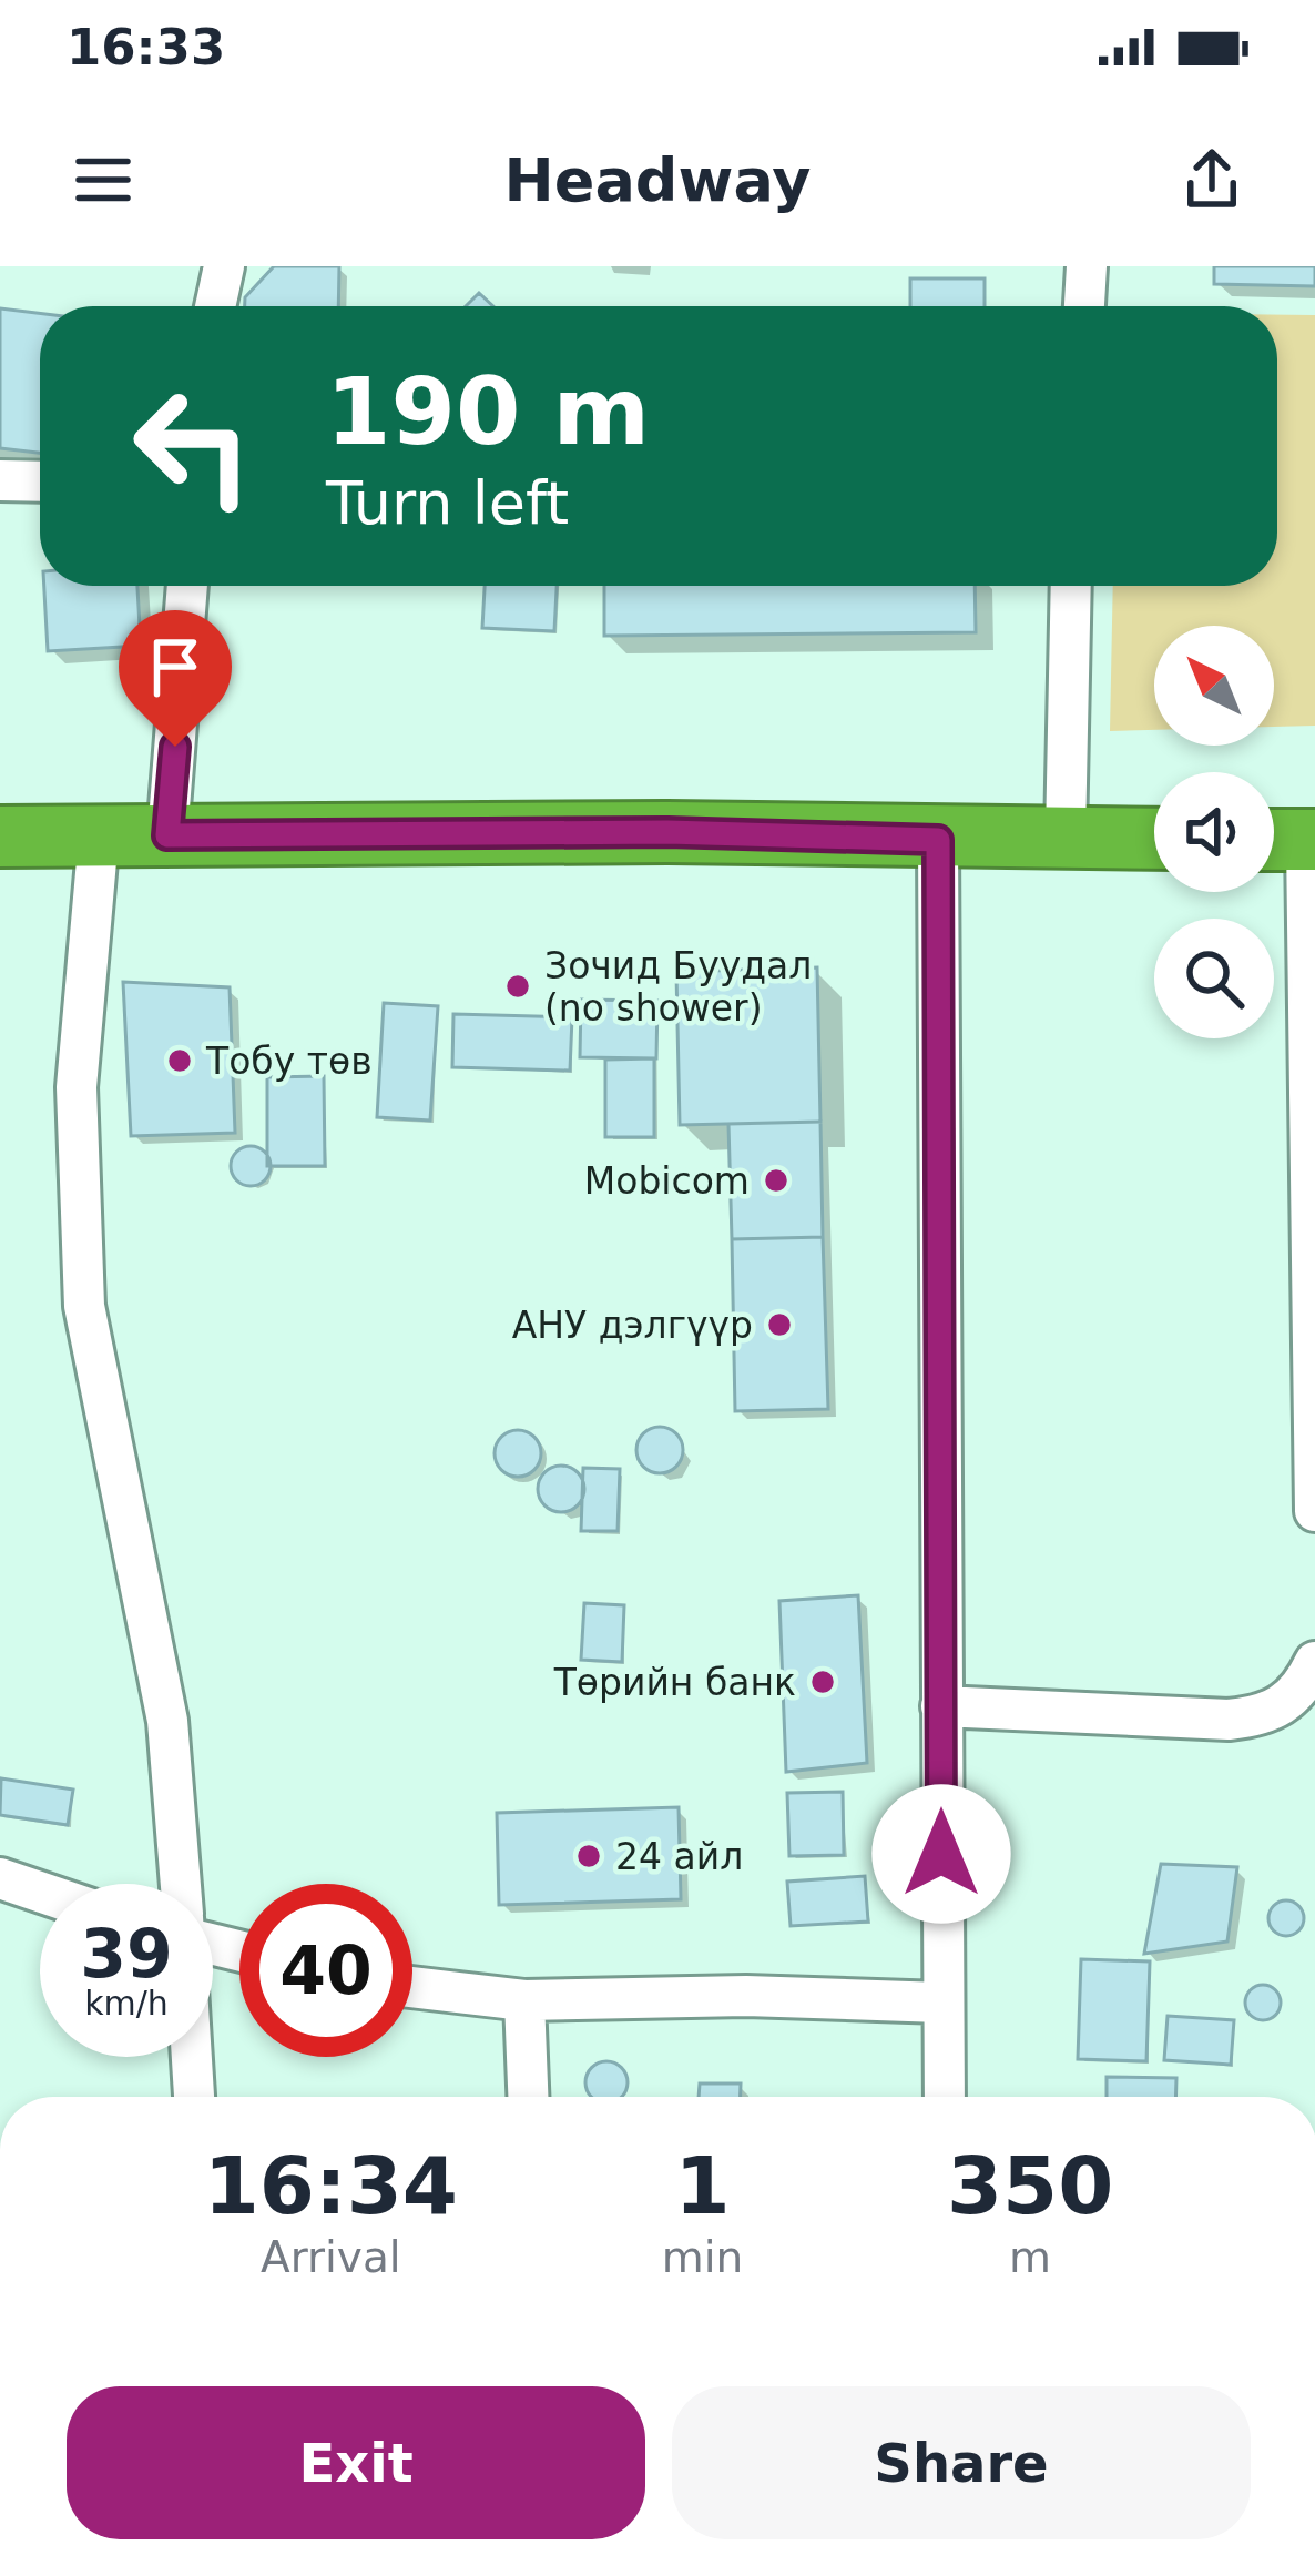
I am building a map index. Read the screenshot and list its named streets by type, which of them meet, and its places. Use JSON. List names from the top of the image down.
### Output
{
  "places": [
    "Зочид Буудал (no shower)",
    "Тобу төв",
    "Mobicom",
    "АНУ дэлгүүр",
    "Төрийн банк",
    "24 айл"
  ],
  "north": "top left",
  "page": {
    "status": "16:33",
    "header": "Headway",
    "turn": ["190 m", "Turn left"],
    "speed": "39 km/h",
    "limit": "40",
    "eta": [
      "16:34",
      "Arrival",
      "1",
      "min",
      "350",
      "m"
    ],
    "buttons": ["Exit", "Share"]
  }
}
